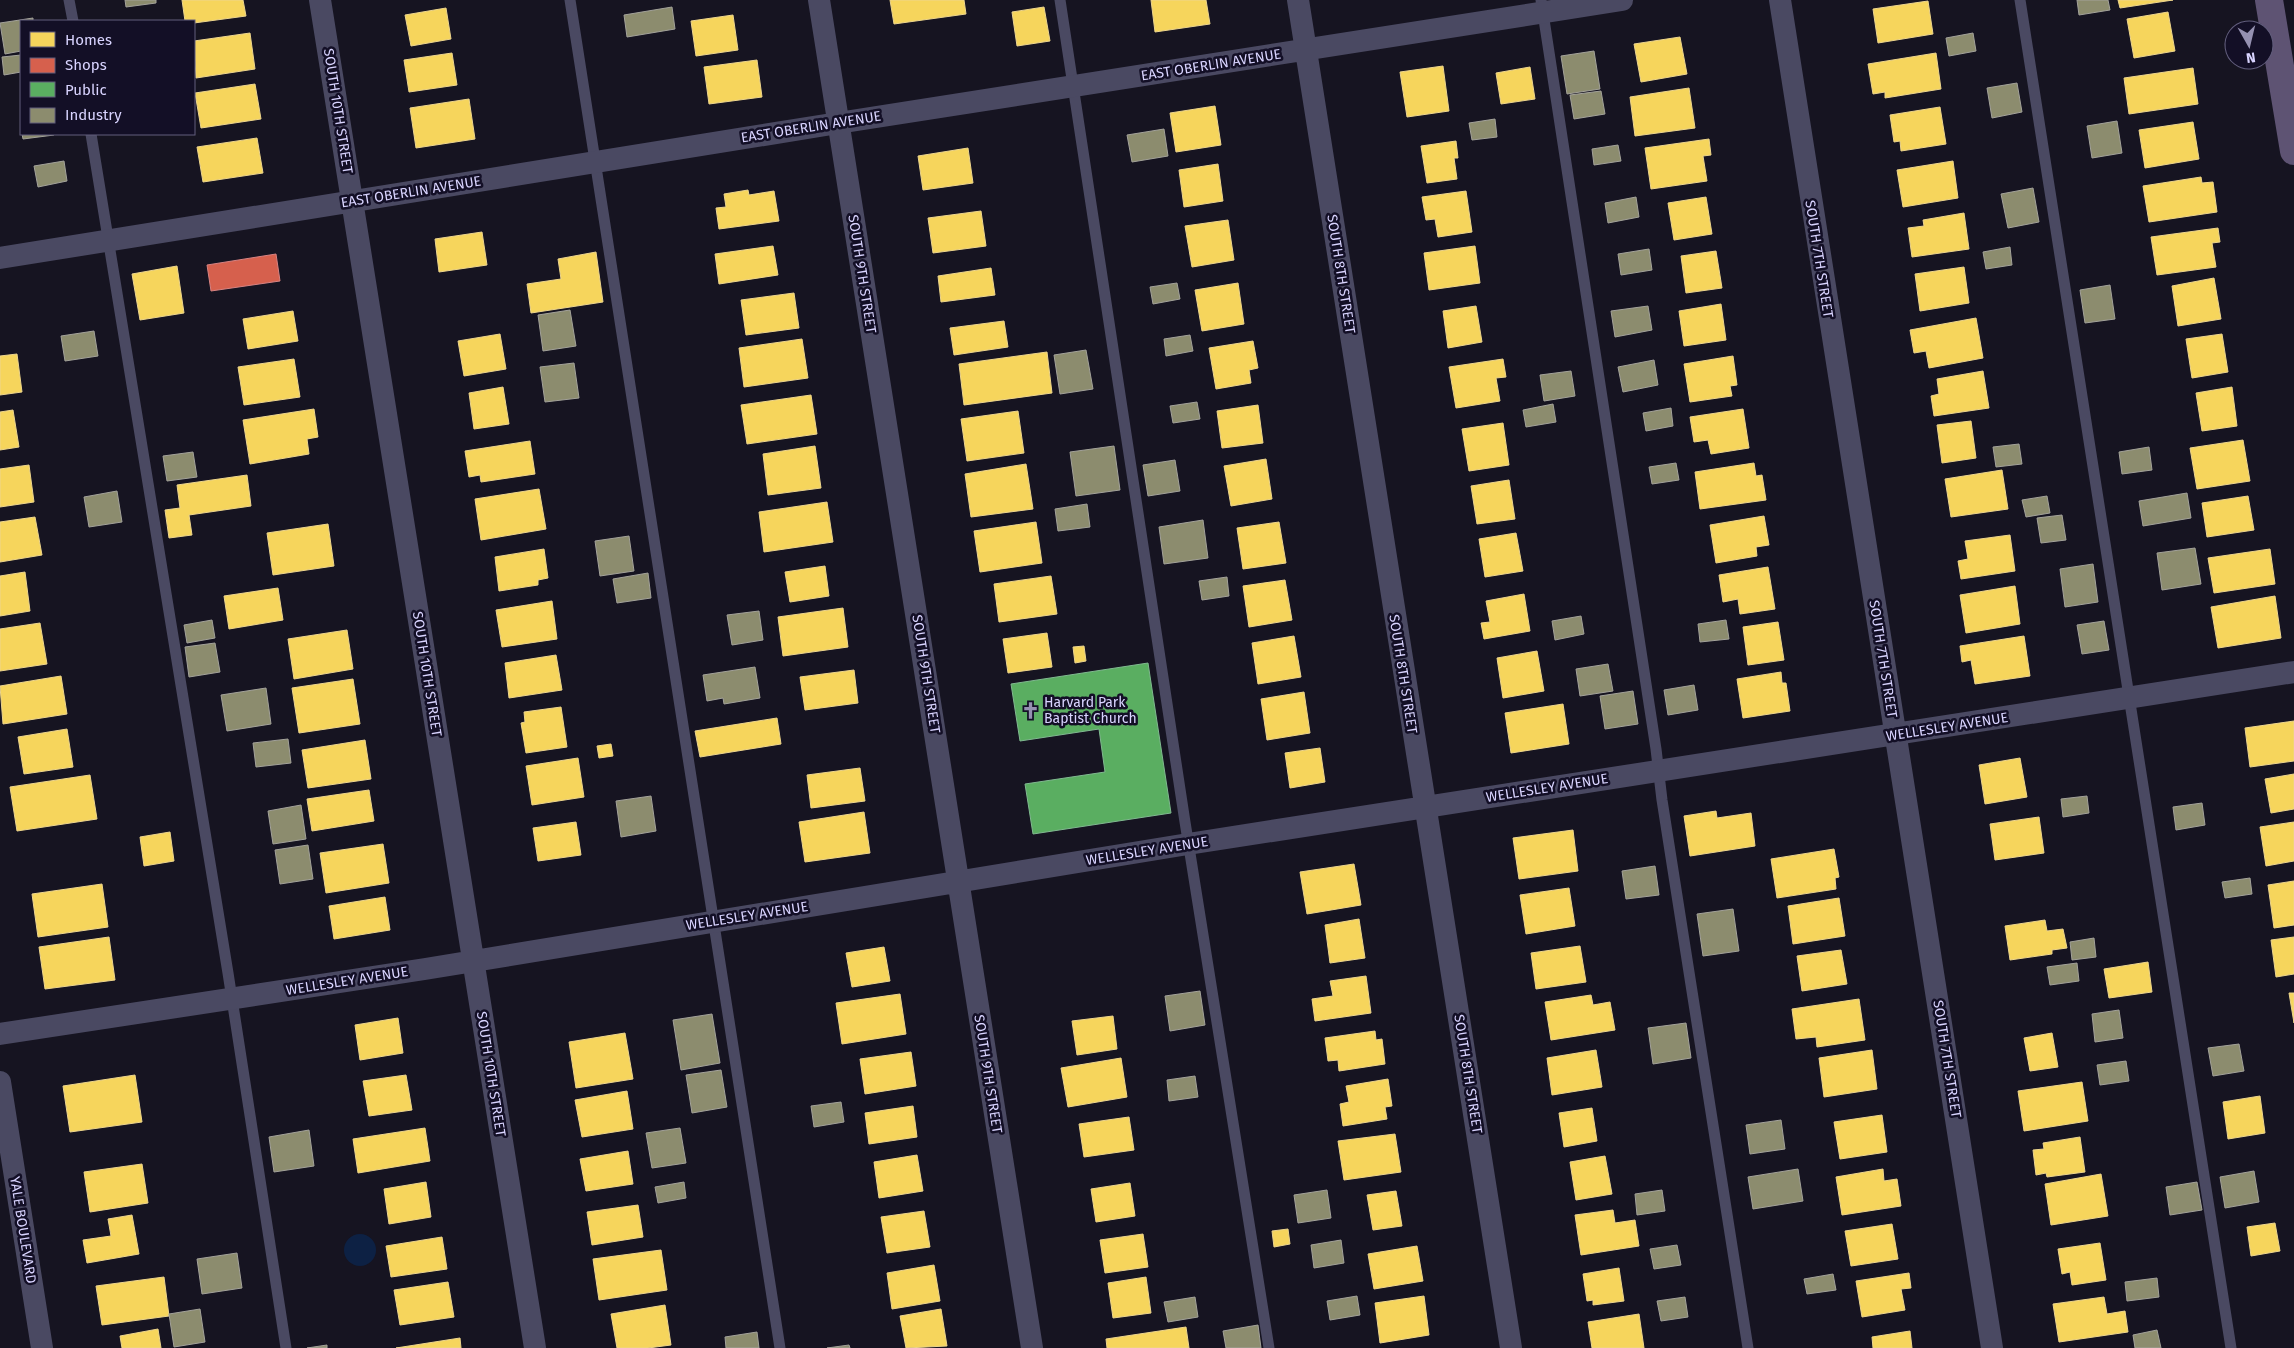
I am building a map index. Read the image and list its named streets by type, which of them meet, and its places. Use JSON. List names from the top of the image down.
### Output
{
  "streets": {
    "street": [
      "EAST OBERLIN AVENUE",
      "SOUTH 10TH STREET",
      "SOUTH 7TH STREET",
      "SOUTH 9TH STREET",
      "SOUTH 8TH STREET",
      "WELLESLEY AVENUE",
      "YALE BOULEVARD"
    ]
  },
  "crossings": [
    ["EAST OBERLIN AVENUE", "SOUTH 10TH STREET"],
    ["EAST OBERLIN AVENUE", "SOUTH 9TH STREET"],
    ["EAST OBERLIN AVENUE", "SOUTH 8TH STREET"],
    ["SOUTH 10TH STREET", "WELLESLEY AVENUE"],
    ["SOUTH 7TH STREET", "WELLESLEY AVENUE"],
    ["SOUTH 9TH STREET", "WELLESLEY AVENUE"],
    ["SOUTH 8TH STREET", "WELLESLEY AVENUE"]
  ],
  "places": {
    "church": ["Harvard Park Baptist Church"]
  },
  "legend": [
    "Homes",
    "Shops",
    "Public",
    "Industry"
  ],
  "north": "bottom"
}
